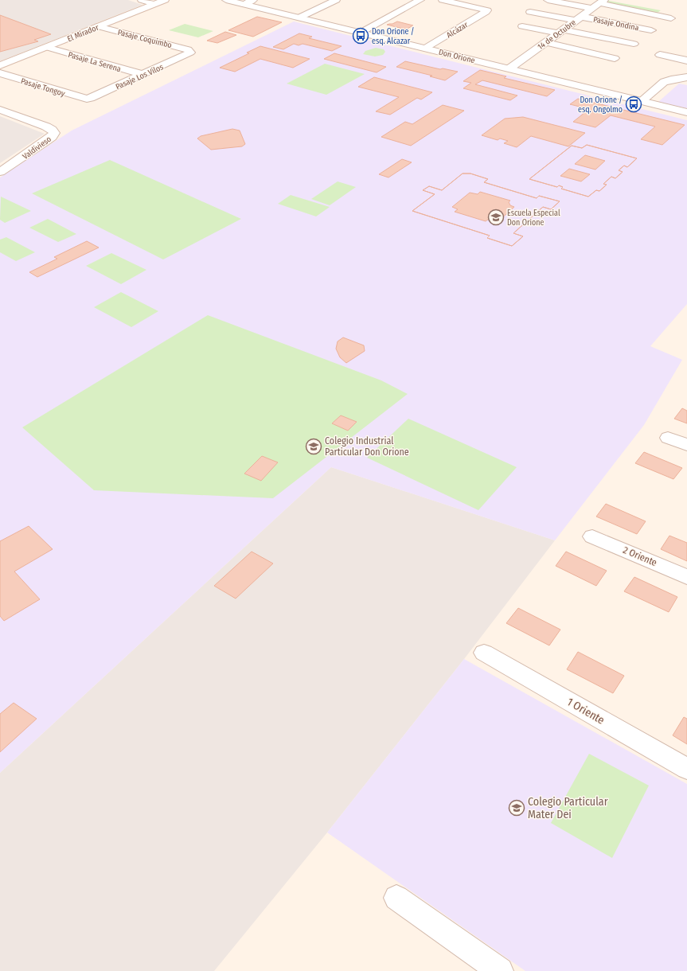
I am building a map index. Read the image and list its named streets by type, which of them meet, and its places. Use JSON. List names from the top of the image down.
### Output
{
  "streets": {
    "street": [
      "Pasaje Ondina",
      "Alcázar",
      "El Mirador",
      "14 de Octubre",
      "Pasaje Coquimbo",
      "Don Orione",
      "Pasaje La Serena",
      "Pasaje Los Vilos",
      "Pasaje Tongoy",
      "Valdivieso",
      "2 Oriente",
      "1 Oriente"
    ]
  },
  "crossings": [
    ["Pasaje Ondina", "14 de Octubre"],
    ["Alcázar", "Don Orione"],
    ["El Mirador", "Pasaje Coquimbo"],
    ["El Mirador", "Pasaje La Serena"],
    ["14 de Octubre", "Don Orione"],
    ["Pasaje Coquimbo", "Pasaje Los Vilos"],
    ["Pasaje La Serena", "Pasaje Los Vilos"],
    ["Pasaje Los Vilos", "Pasaje Tongoy"]
  ],
  "places": {
    "bus stop": ["Don Orione / esq. Alcazar", "Don Orione / esq. Ongolmo"],
    "school or university": ["Escuela Especial Don Orione", "Colegio Industrial Particular Don Orione", "Colegio Particular Mater Dei"]
  }
}
